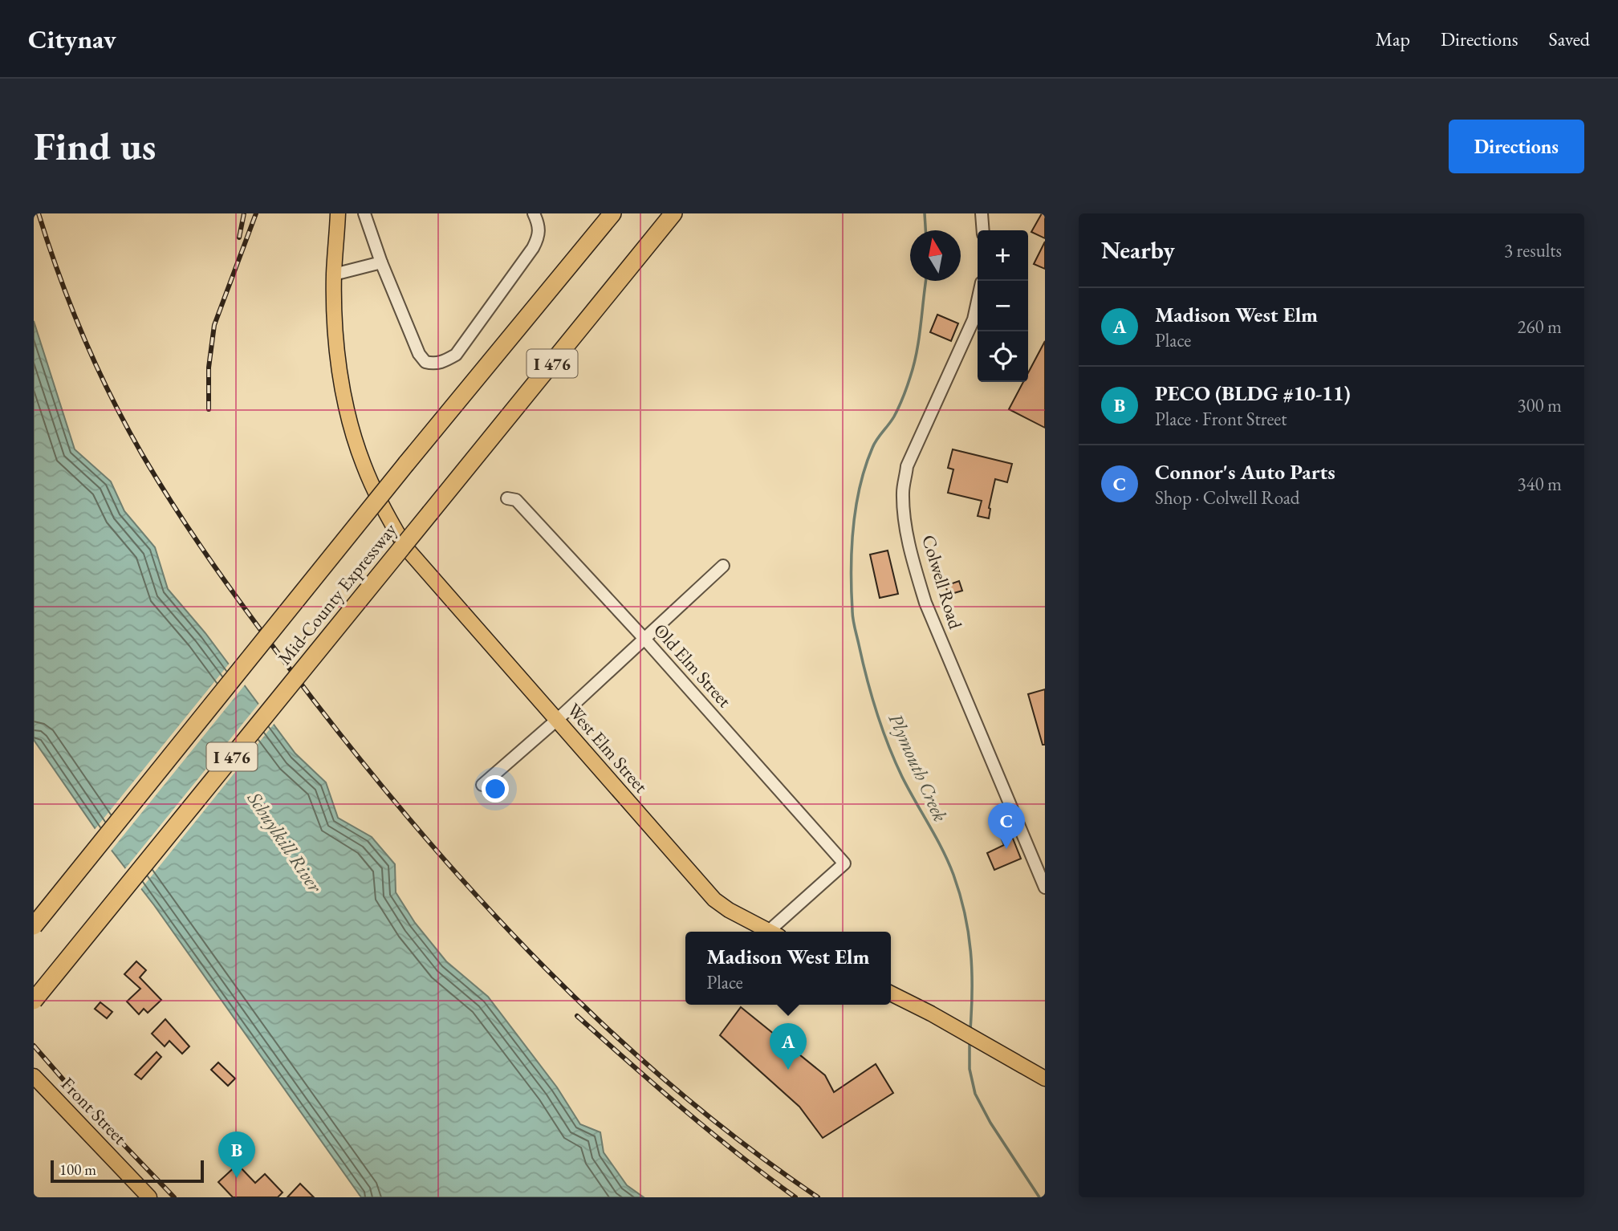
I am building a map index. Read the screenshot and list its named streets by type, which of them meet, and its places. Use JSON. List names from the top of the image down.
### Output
{
  "streets": {
    "highway": ["I 476", "Mid-County Expressway"],
    "main road": ["West Elm Street", "Front Street"],
    "street": ["Colwell Road", "Old Elm Street"]
  },
  "water": ["Plymouth Creek", "Schuylkill River"],
  "scale_bar": "100 m",
  "north": "top",
  "page": {
    "header": "Citynav",
    "nav": ["Map", "Directions", "Saved"],
    "buttons": "Directions",
    "title": "Find us",
    "heading": ["Nearby", "3 results"],
    "map_buttons": ["+", "−"],
    "list": [
      {
        "mark": "A",
        "name": "Madison West Elm",
        "note": "Place",
        "value": "260 m"
      },
      {
        "mark": "B",
        "name": "PECO (BLDG #10-11)",
        "note": "Place · Front Street",
        "value": "300 m"
      },
      {
        "mark": "C",
        "name": "Connor's Auto Parts",
        "note": "Shop · Colwell Road",
        "value": "340 m"
      }
    ],
    "pins": ["C", "A", "B"],
    "popup": ["Madison West Elm", "Place"],
    "scale": "100 m"
  }
}
